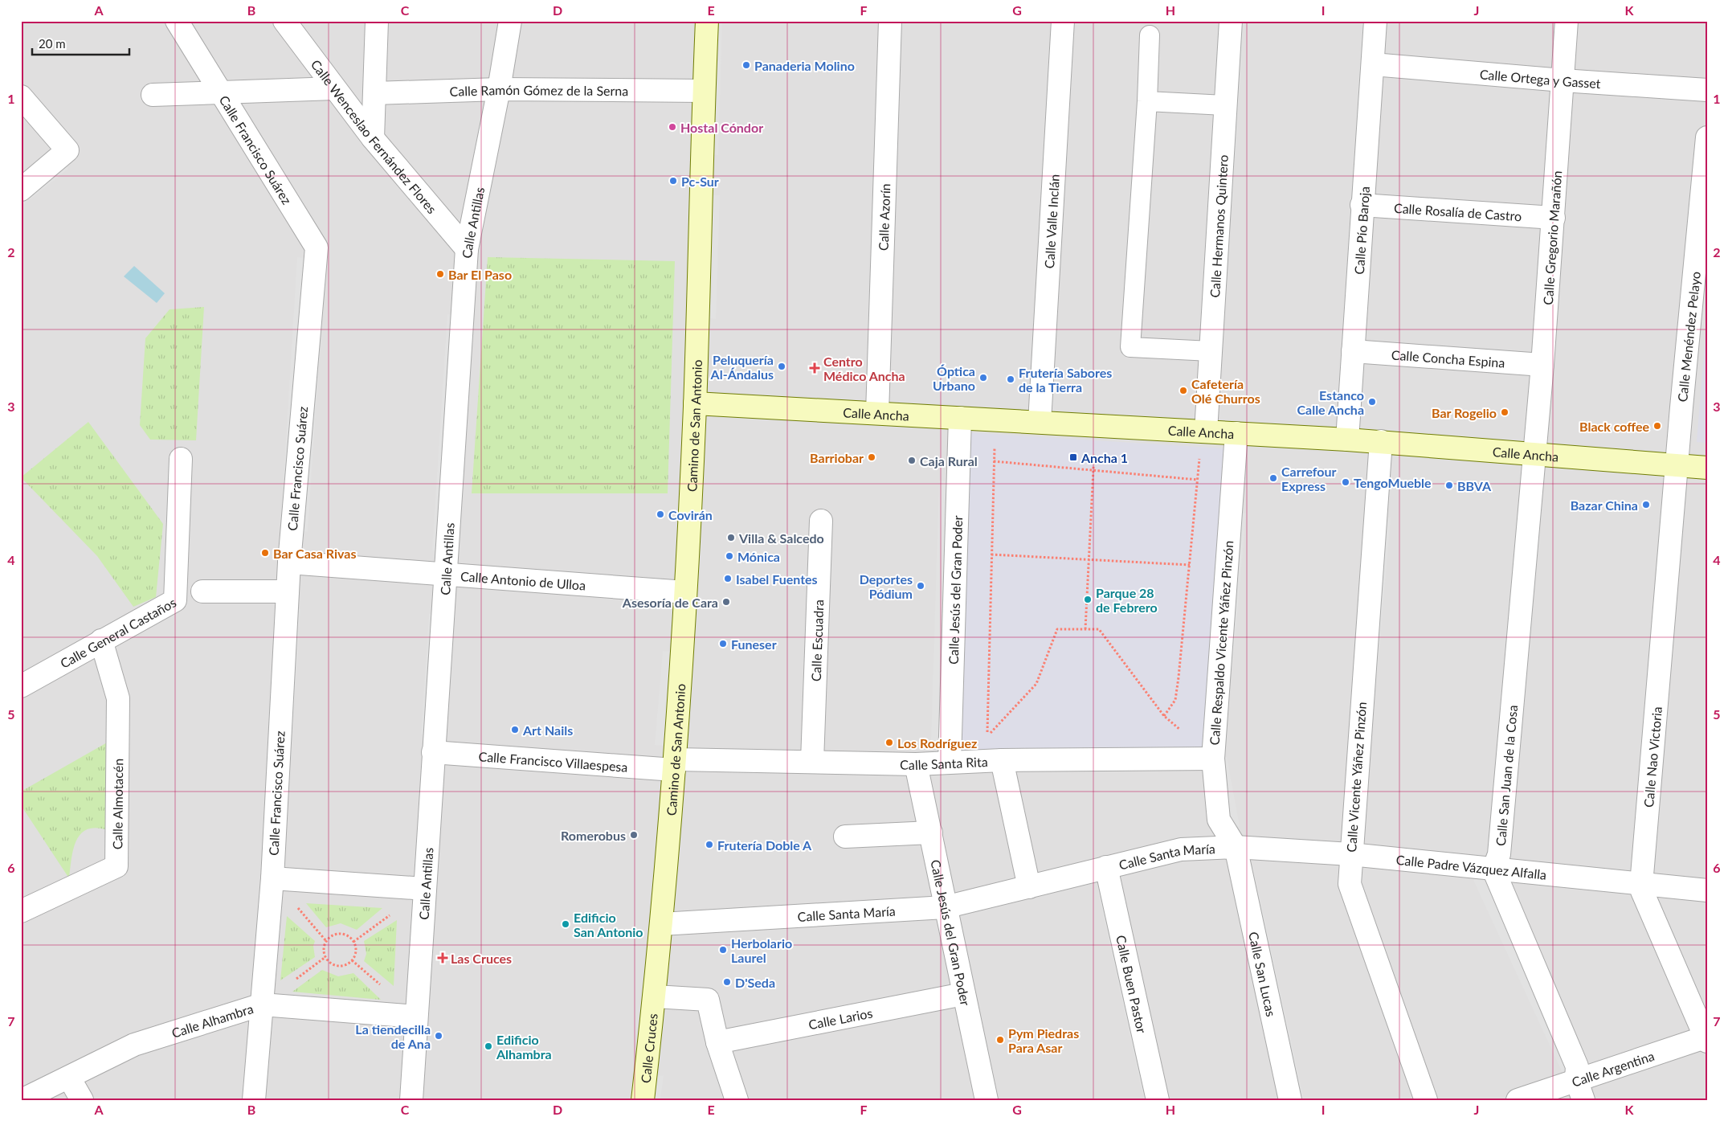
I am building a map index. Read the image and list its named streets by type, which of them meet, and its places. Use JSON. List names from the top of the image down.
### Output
{
  "streets": {
    "main road": ["Calle Ancha", "Camino de San Antonio", "Calle Cruces"],
    "street": [
      "Calle Ortega y Gasset",
      "Calle Ramón Gómez de la Serna",
      "Calle Wenceslao Fernández Flores",
      "Calle Francisco Suárez",
      "Calle Rosalía de Castro",
      "Calle Azorín",
      "Calle Valle Inclán",
      "Calle Antillas",
      "Calle Hermanos Quintero",
      "Calle Pío Baroja",
      "Calle Gregorio Marañón",
      "Calle Menéndez Pelayo",
      "Calle Concha Espina",
      "Calle Antonio de Ulloa",
      "Calle Jesús del Gran Poder",
      "Calle General Castaños",
      "Calle Escuadra",
      "Calle Respaldo Vicente Yáñez Pinzón",
      "Calle Nao Victoria",
      "Calle Francisco Villaespesa",
      "Calle Santa Rita",
      "Calle San Juan de la Cosa",
      "Calle Vicente Yáñez Pinzón",
      "Calle Almotacén",
      "Calle Santa María",
      "Calle Padre Vázquez Alfalla",
      "Calle San Lucas",
      "Calle Buen Pastor",
      "Calle Larios",
      "Calle Alhambra",
      "Calle Argentina"
    ]
  },
  "crossings": [
    ["Calle Ortega y Gasset", "Calle Pío Baroja"],
    ["Calle Ortega y Gasset", "Calle Gregorio Marañón"],
    ["Calle Ramón Gómez de la Serna", "Calle Antillas"],
    ["Calle Ramón Gómez de la Serna", "Camino de San Antonio"],
    ["Calle Wenceslao Fernández Flores", "Calle Antillas"],
    ["Calle Francisco Suárez", "Calle Antonio de Ulloa"],
    ["Calle Francisco Suárez", "Calle Alhambra"],
    ["Calle Rosalía de Castro", "Calle Pío Baroja"],
    ["Calle Rosalía de Castro", "Calle Gregorio Marañón"],
    ["Calle Azorín", "Calle Ancha"],
    ["Calle Valle Inclán", "Calle Ancha"],
    ["Calle Antillas", "Calle Antonio de Ulloa"],
    ["Calle Antillas", "Calle Francisco Villaespesa"],
    ["Calle Antillas", "Calle Alhambra"],
    ["Calle Hermanos Quintero", "Calle Ancha"],
    ["Calle Pío Baroja", "Calle Concha Espina"],
    ["Calle Pío Baroja", "Calle Ancha"],
    ["Calle Gregorio Marañón", "Calle Concha Espina"],
    ["Calle Gregorio Marañón", "Calle Ancha"],
    ["Calle Gregorio Marañón", "Calle San Juan de la Cosa"],
    ["Calle Menéndez Pelayo", "Calle Ancha"],
    ["Calle Menéndez Pelayo", "Calle Nao Victoria"],
    ["Calle Ancha", "Camino de San Antonio"],
    ["Calle Ancha", "Calle Jesús del Gran Poder"],
    ["Calle Ancha", "Calle Respaldo Vicente Yáñez Pinzón"],
    ["Calle Ancha", "Calle Nao Victoria"],
    ["Calle Ancha", "Calle San Juan de la Cosa"],
    ["Calle Ancha", "Calle Vicente Yáñez Pinzón"],
    ["Camino de San Antonio", "Calle Antonio de Ulloa"],
    ["Camino de San Antonio", "Calle Francisco Villaespesa"],
    ["Camino de San Antonio", "Calle Santa Rita"],
    ["Camino de San Antonio", "Calle Santa María"],
    ["Camino de San Antonio", "Calle Cruces"],
    ["Calle Jesús del Gran Poder", "Calle Santa Rita"],
    ["Calle Jesús del Gran Poder", "Calle Santa María"],
    ["Calle Jesús del Gran Poder", "Calle Larios"],
    ["Calle General Castaños", "Calle Almotacén"],
    ["Calle Escuadra", "Calle Santa Rita"],
    ["Calle Respaldo Vicente Yáñez Pinzón", "Calle Santa Rita"],
    ["Calle Respaldo Vicente Yáñez Pinzón", "Calle Santa María"],
    ["Calle Respaldo Vicente Yáñez Pinzón", "Calle Padre Vázquez Alfalla"],
    ["Calle Respaldo Vicente Yáñez Pinzón", "Calle San Lucas"],
    ["Calle Nao Victoria", "Calle Padre Vázquez Alfalla"],
    ["Calle Nao Victoria", "Calle Argentina"],
    ["Calle Francisco Villaespesa", "Calle Santa Rita"],
    ["Calle San Juan de la Cosa", "Calle Padre Vázquez Alfalla"],
    ["Calle Vicente Yáñez Pinzón", "Calle Padre Vázquez Alfalla"],
    ["Calle Santa María", "Calle Padre Vázquez Alfalla"],
    ["Calle Santa María", "Calle San Lucas"],
    ["Calle Santa María", "Calle Buen Pastor"],
    ["Calle Padre Vázquez Alfalla", "Calle San Lucas"]
  ],
  "places": {
    "other": [
      "Panaderia Molino",
      "Hostal Cóndor",
      "Pc-Sur",
      "Bar El Paso",
      "Peluquería Al-Ándalus",
      "Óptica Urbano",
      "Frutería Sabores de la Tierra",
      "Cafetería Olé Churros",
      "Estanco Calle Ancha",
      "Bar Rogelio",
      "Black coffee",
      "Barriobar",
      "Caja Rural",
      "Carrefour Express",
      "TengoMueble",
      "BBVA",
      "Bazar China",
      "Covirán",
      "Villa & Salcedo",
      "Bar Casa Rivas",
      "Mónica",
      "Isabel Fuentes",
      "Deportes Pódium",
      "Parque 28 de Febrero",
      "Asesoría de Cara",
      "Funeser",
      "Art Nails",
      "Los Rodríguez",
      "Romerobus",
      "Frutería Doble A",
      "Edificio San Antonio",
      "Herbolario Laurel",
      "D'Seda",
      "La tiendecilla de Ana",
      "Pym Piedras Para Asar",
      "Edificio Alhambra"
    ],
    "health": ["Centro Médico Ancha", "Las Cruces"],
    "transit": ["Ancha 1"]
  },
  "scale_bar": "20 m",
  "grid": {
    "columns": [
      "A",
      "B",
      "C",
      "D",
      "E",
      "F",
      "G",
      "H",
      "I",
      "J",
      "K"
    ],
    "rows": [
      "1",
      "2",
      "3",
      "4",
      "5",
      "6",
      "7"
    ]
  }
}
